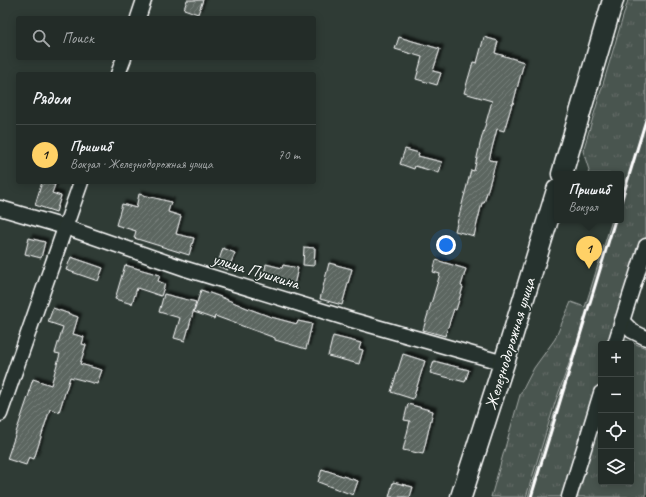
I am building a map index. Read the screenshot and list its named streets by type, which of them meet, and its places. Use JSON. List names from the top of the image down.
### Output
{
  "streets": {
    "main road": ["Железнодорожная улица"],
    "street": ["улица Пушкина"]
  },
  "crossings": [
    ["улица Пушкина", "Железнодорожная улица"]
  ],
  "page": {
    "search": "Поиск",
    "heading": "Рядом",
    "list": [
      {
        "mark": "1",
        "name": "Пришиб",
        "note": "Вокзал · Железнодорожная улица",
        "value": "70 m"
      }
    ],
    "popup": ["Пришиб", "Вокзал"],
    "pins": "1",
    "map_buttons": ["+", "−"]
  }
}
